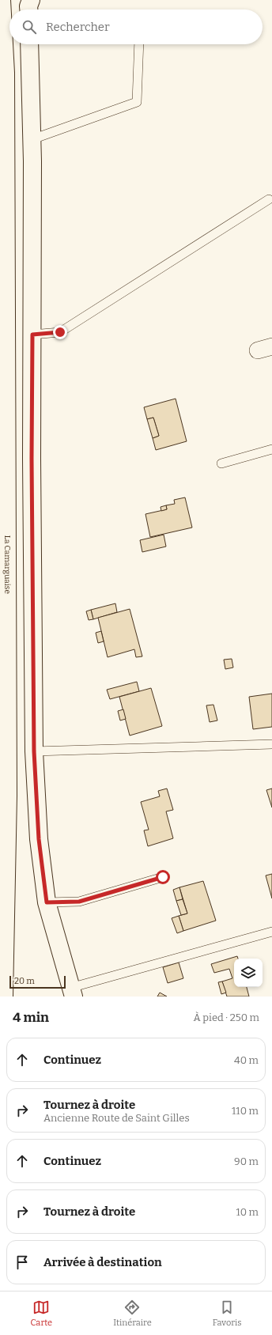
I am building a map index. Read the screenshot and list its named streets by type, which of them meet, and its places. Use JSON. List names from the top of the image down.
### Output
{
  "streets": {
    "main road": ["La Camarguaise"]
  },
  "scale_bar": "20 m",
  "page": {
    "search": "Rechercher",
    "scale": "20 m",
    "heading": ["4 min", "À pied · 250 m"],
    "list": [
      ["Continuez", "40 m"],
      ["Tournez à droite", "Ancienne Route de Saint Gilles", "110 m"],
      ["Continuez", "90 m"],
      ["Tournez à droite", "10 m"],
      "Arrivée à destination"
    ],
    "nav": ["Carte", "Itinéraire", "Favoris"]
  }
}
